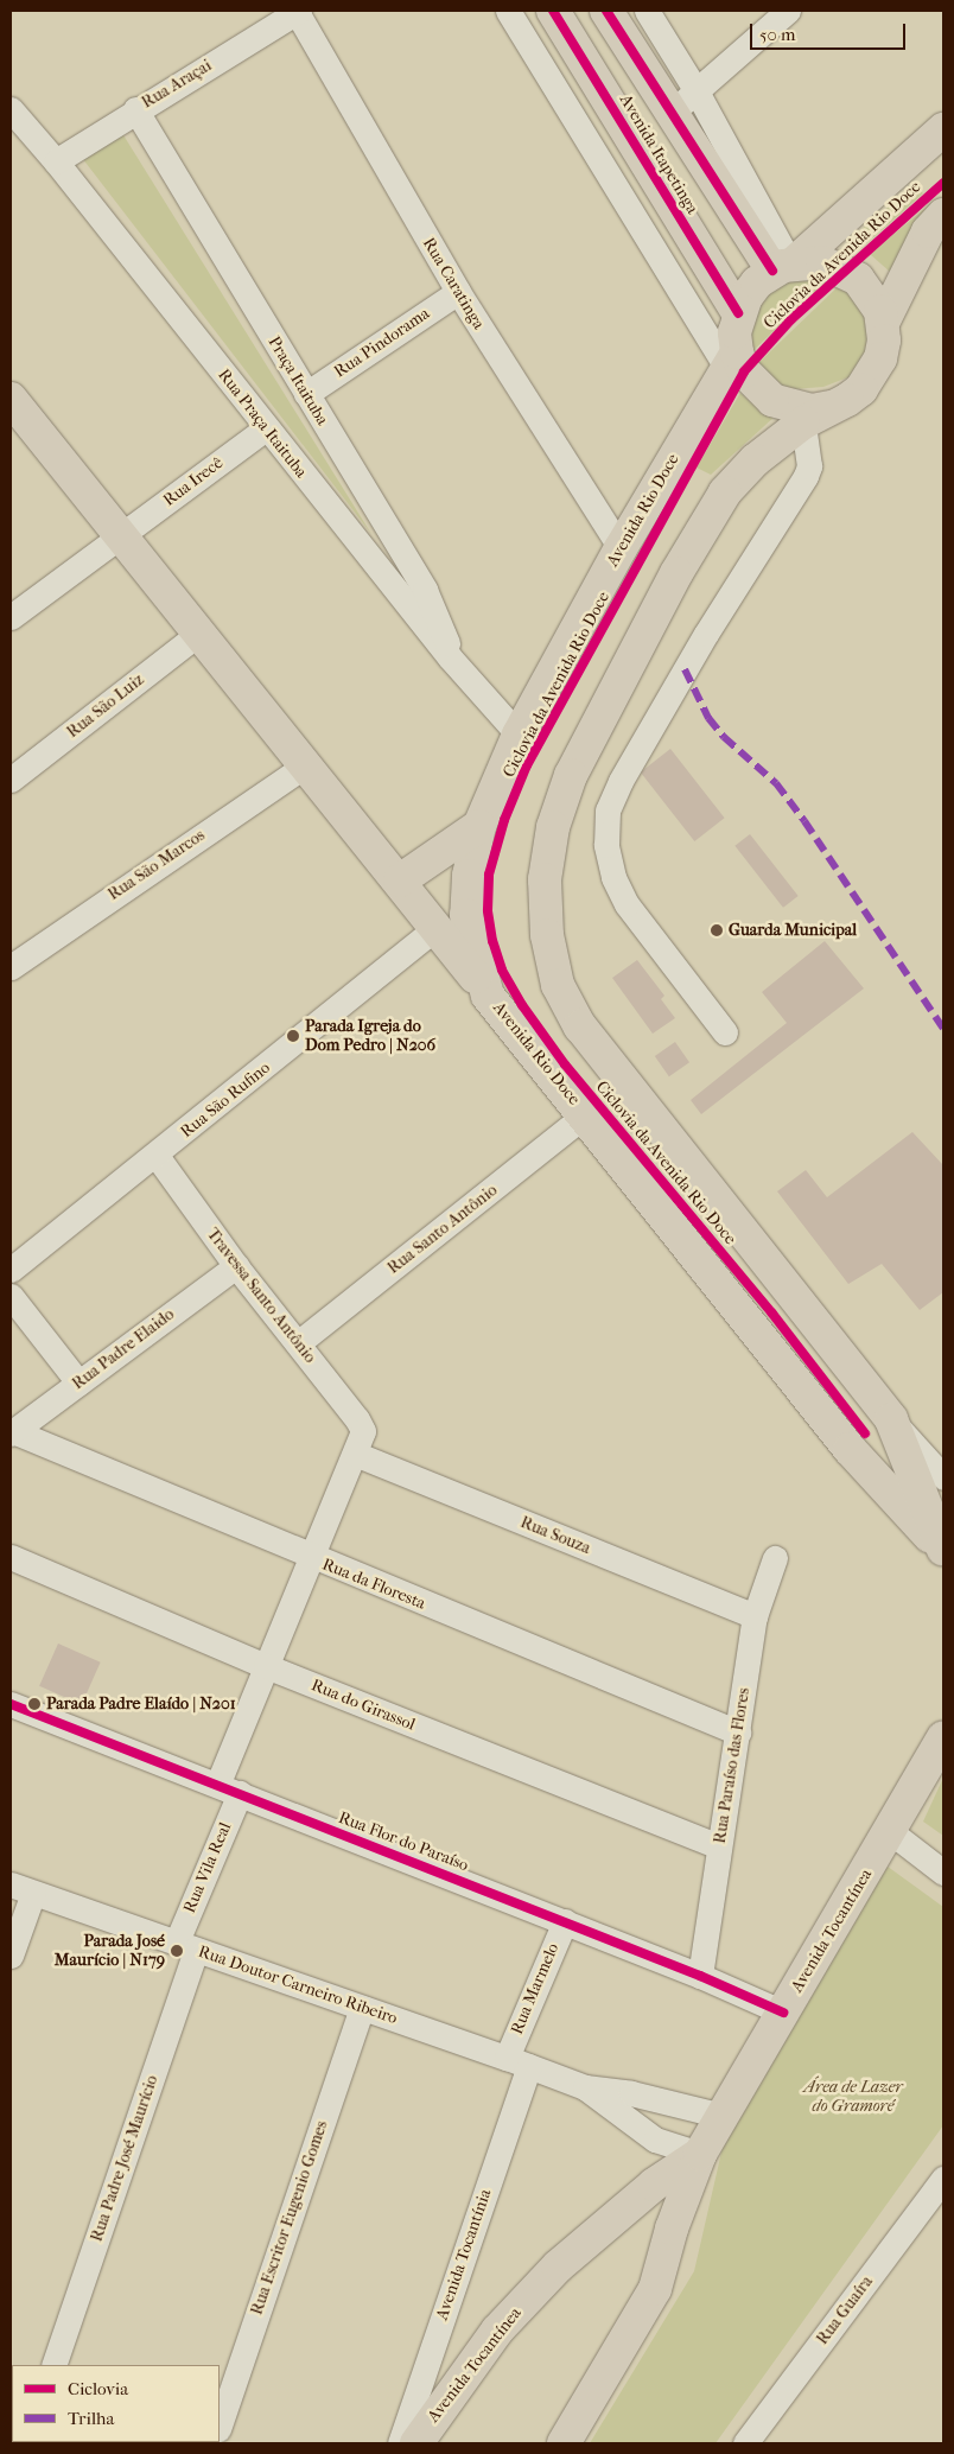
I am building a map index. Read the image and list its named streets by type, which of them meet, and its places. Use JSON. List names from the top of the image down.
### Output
{
  "streets": {
    "main road": ["Avenida Itapetinga", "Avenida Rio Doce", "Avenida Tocantínea"],
    "street": [
      "Rua Araçai",
      "Rua Caratinga",
      "Rua Pindorama",
      "Praça Itaituba",
      "Rua Praça Itaituba",
      "Rua Irecê",
      "Rua São Luiz",
      "Rua São Marcos",
      "Rua São Rufino",
      "Rua Santo Antônio",
      "Travessa Santo Antônio",
      "Rua Padre Elaido",
      "Rua Souza",
      "Rua da Floresta",
      "Rua do Girassol",
      "Rua Paraíso das Flores",
      "Rua Flor do Paraíso",
      "Rua Vila Real",
      "Rua Doutor Carneiro Ribeiro",
      "Rua Marmelo",
      "Rua Padre José Maurício",
      "Rua Escritor Eugenio Gomes",
      "Avenida Tocantínia",
      "Rua Guaíra"
    ],
    "cycle path": ["Ciclovia da Avenida Rio Doce"]
  },
  "crossings": [
    ["Rua Araçai", "Rua Caratinga"],
    ["Rua Araçai", "Praça Itaituba"],
    ["Rua Araçai", "Rua Praça Itaituba"],
    ["Avenida Itapetinga", "Avenida Rio Doce"],
    ["Rua Caratinga", "Rua Pindorama"],
    ["Rua Caratinga", "Avenida Rio Doce"],
    ["Rua Pindorama", "Praça Itaituba"],
    ["Praça Itaituba", "Rua Praça Itaituba"],
    ["Rua Praça Itaituba", "Rua Irecê"],
    ["Rua Praça Itaituba", "Avenida Rio Doce"],
    ["Avenida Rio Doce", "Rua Santo Antônio"],
    ["Rua São Rufino", "Travessa Santo Antônio"],
    ["Rua Santo Antônio", "Travessa Santo Antônio"],
    ["Travessa Santo Antônio", "Rua Padre Elaido"],
    ["Travessa Santo Antônio", "Rua Souza"],
    ["Travessa Santo Antônio", "Rua Vila Real"],
    ["Rua Padre Elaido", "Rua da Floresta"],
    ["Rua Souza", "Rua Paraíso das Flores"],
    ["Rua Souza", "Rua Vila Real"],
    ["Rua da Floresta", "Rua Paraíso das Flores"],
    ["Rua da Floresta", "Rua Vila Real"],
    ["Rua do Girassol", "Rua Paraíso das Flores"],
    ["Rua do Girassol", "Rua Vila Real"],
    ["Rua Paraíso das Flores", "Rua Flor do Paraíso"],
    ["Rua Flor do Paraíso", "Rua Vila Real"],
    ["Rua Flor do Paraíso", "Avenida Tocantínea"],
    ["Rua Flor do Paraíso", "Rua Marmelo"],
    ["Rua Vila Real", "Rua Doutor Carneiro Ribeiro"],
    ["Rua Vila Real", "Rua Padre José Maurício"],
    ["Avenida Tocantínea", "Rua Doutor Carneiro Ribeiro"],
    ["Rua Doutor Carneiro Ribeiro", "Rua Marmelo"],
    ["Rua Doutor Carneiro Ribeiro", "Rua Padre José Maurício"],
    ["Rua Doutor Carneiro Ribeiro", "Rua Escritor Eugenio Gomes"],
    ["Rua Doutor Carneiro Ribeiro", "Avenida Tocantínia"],
    ["Rua Marmelo", "Avenida Tocantínia"]
  ],
  "parks": ["Área de Lazer do Gramoré"],
  "places": [
    "Guarda Municipal",
    "Parada Igreja do Dom Pedro | N206",
    "Parada Padre Elaído | N201",
    "Parada José Maurício | N179"
  ],
  "legend": ["Ciclovia", "Trilha"],
  "scale_bar": "50 m"
}
